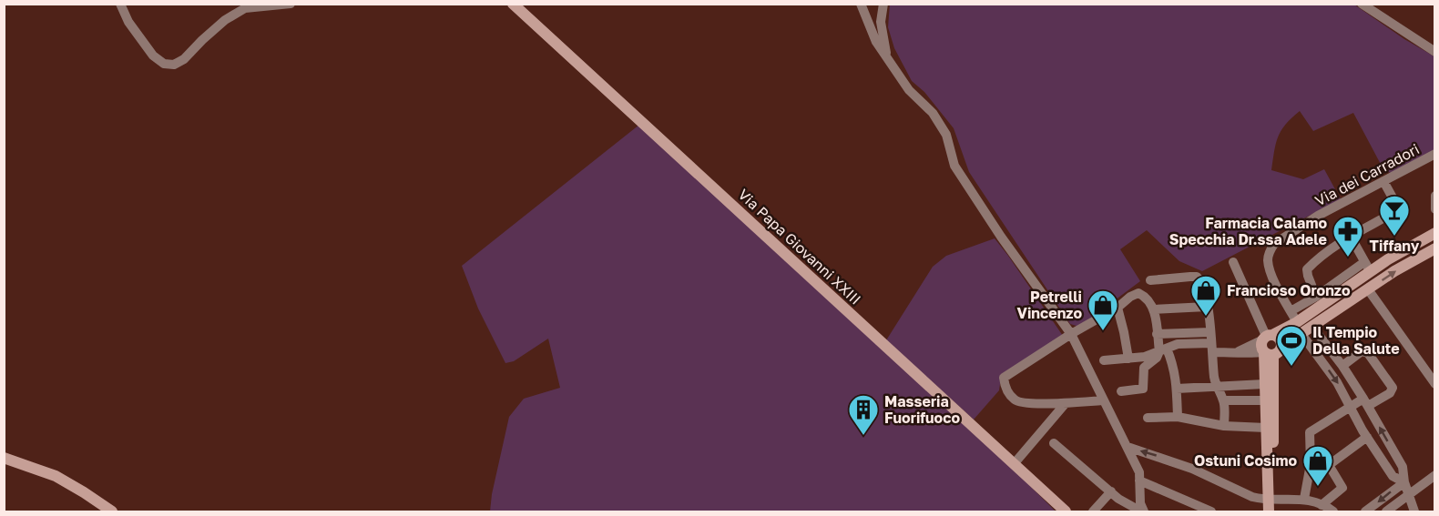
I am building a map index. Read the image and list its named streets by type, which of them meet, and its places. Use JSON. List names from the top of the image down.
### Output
{
  "streets": {
    "main road": ["Via Papa Giovanni XXIII"],
    "street": ["Via dei Carradori"]
  },
  "places": {
    "bar": ["Tiffany"],
    "pharmacy": ["Farmacia Calamo Specchia Dr.ssa Adele"],
    "shop": ["Francioso Oronzo", "Petrelli Vincenzo", "Ostuni Cosimo"],
    "sports": ["Il Tempio Della Salute"],
    "building": ["Masseria Fuorifuoco"]
  }
}
